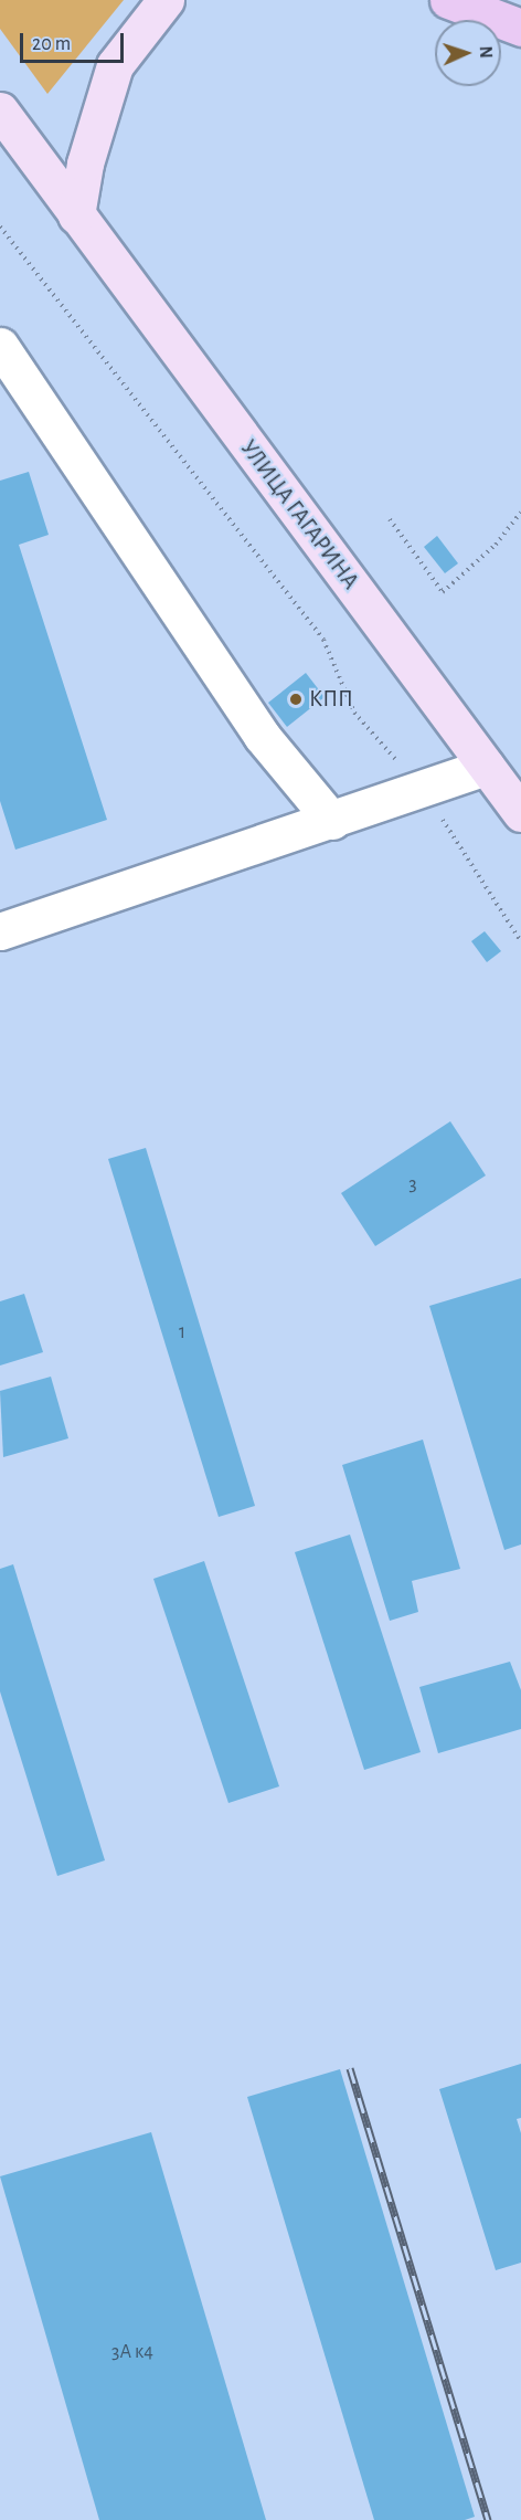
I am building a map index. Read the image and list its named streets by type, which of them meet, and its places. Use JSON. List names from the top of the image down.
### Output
{
  "streets": {
    "main road": ["УЛИЦА ГАГАРИНА"]
  },
  "places": ["КПП"],
  "house_numbers": ["3", "1", "3А к4"],
  "scale_bar": "20 m",
  "north": "right"
}
